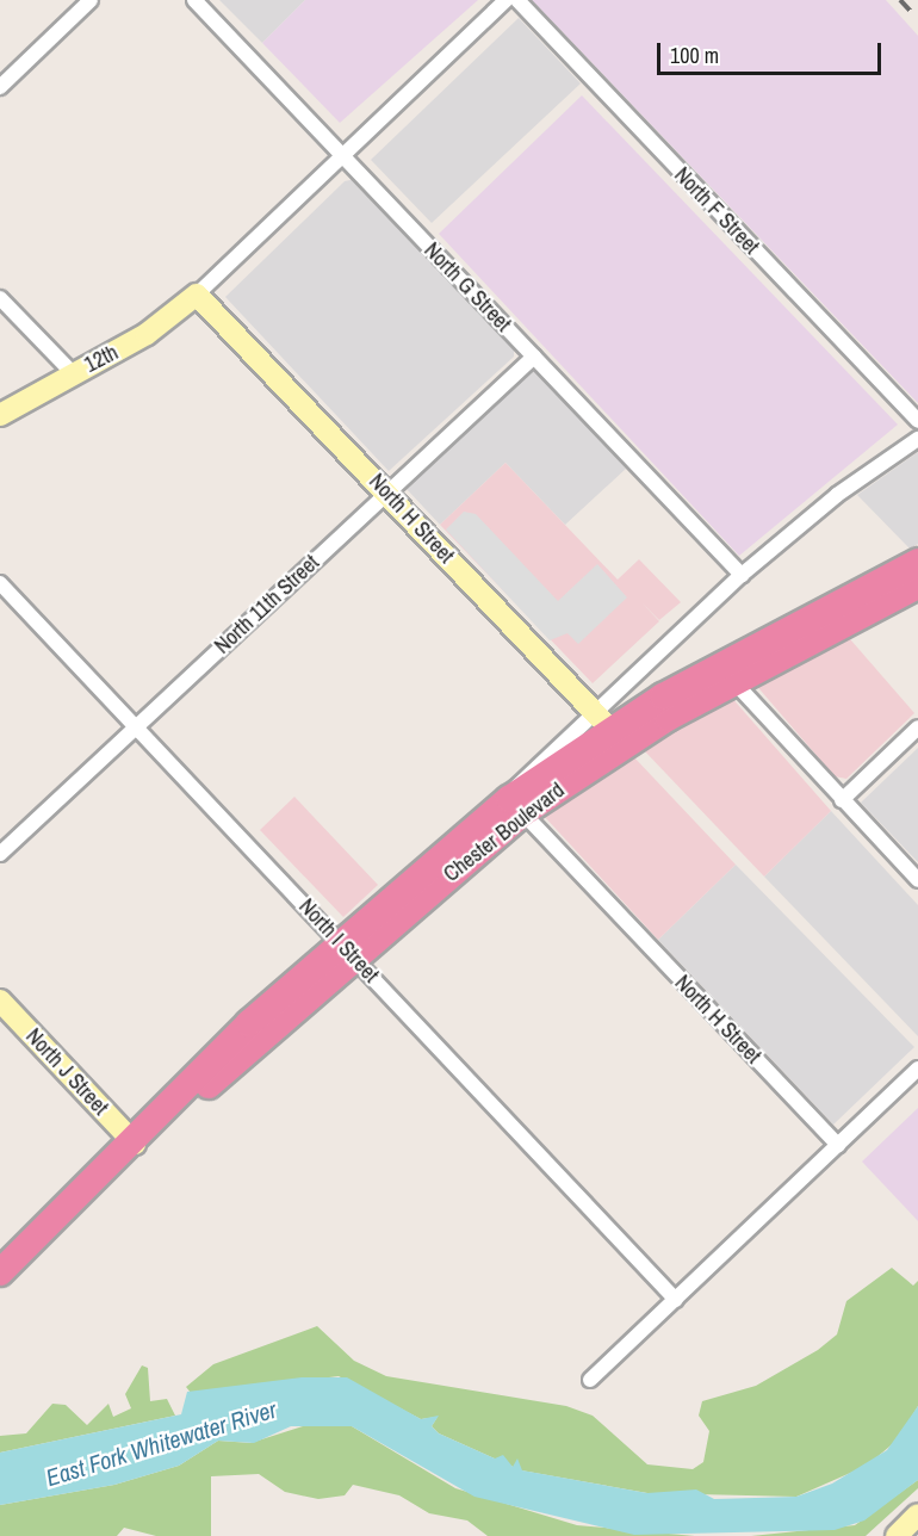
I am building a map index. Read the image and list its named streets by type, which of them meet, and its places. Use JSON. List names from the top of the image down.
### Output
{
  "streets": {
    "highway": ["Chester Boulevard"],
    "street": [
      "North F Street",
      "North G Street",
      "12th",
      "North H Street",
      "North 11th Street",
      "North I Street",
      "North J Street"
    ]
  },
  "crossings": [
    ["North G Street", "North 11th Street"],
    ["North G Street", "Chester Boulevard"],
    ["12th", "North H Street"],
    ["North H Street", "North 11th Street"],
    ["North H Street", "Chester Boulevard"],
    ["North 11th Street", "North I Street"],
    ["Chester Boulevard", "North I Street"],
    ["Chester Boulevard", "North J Street"]
  ],
  "water": ["East Fork Whitewater River"],
  "scale_bar": "100 m"
}
